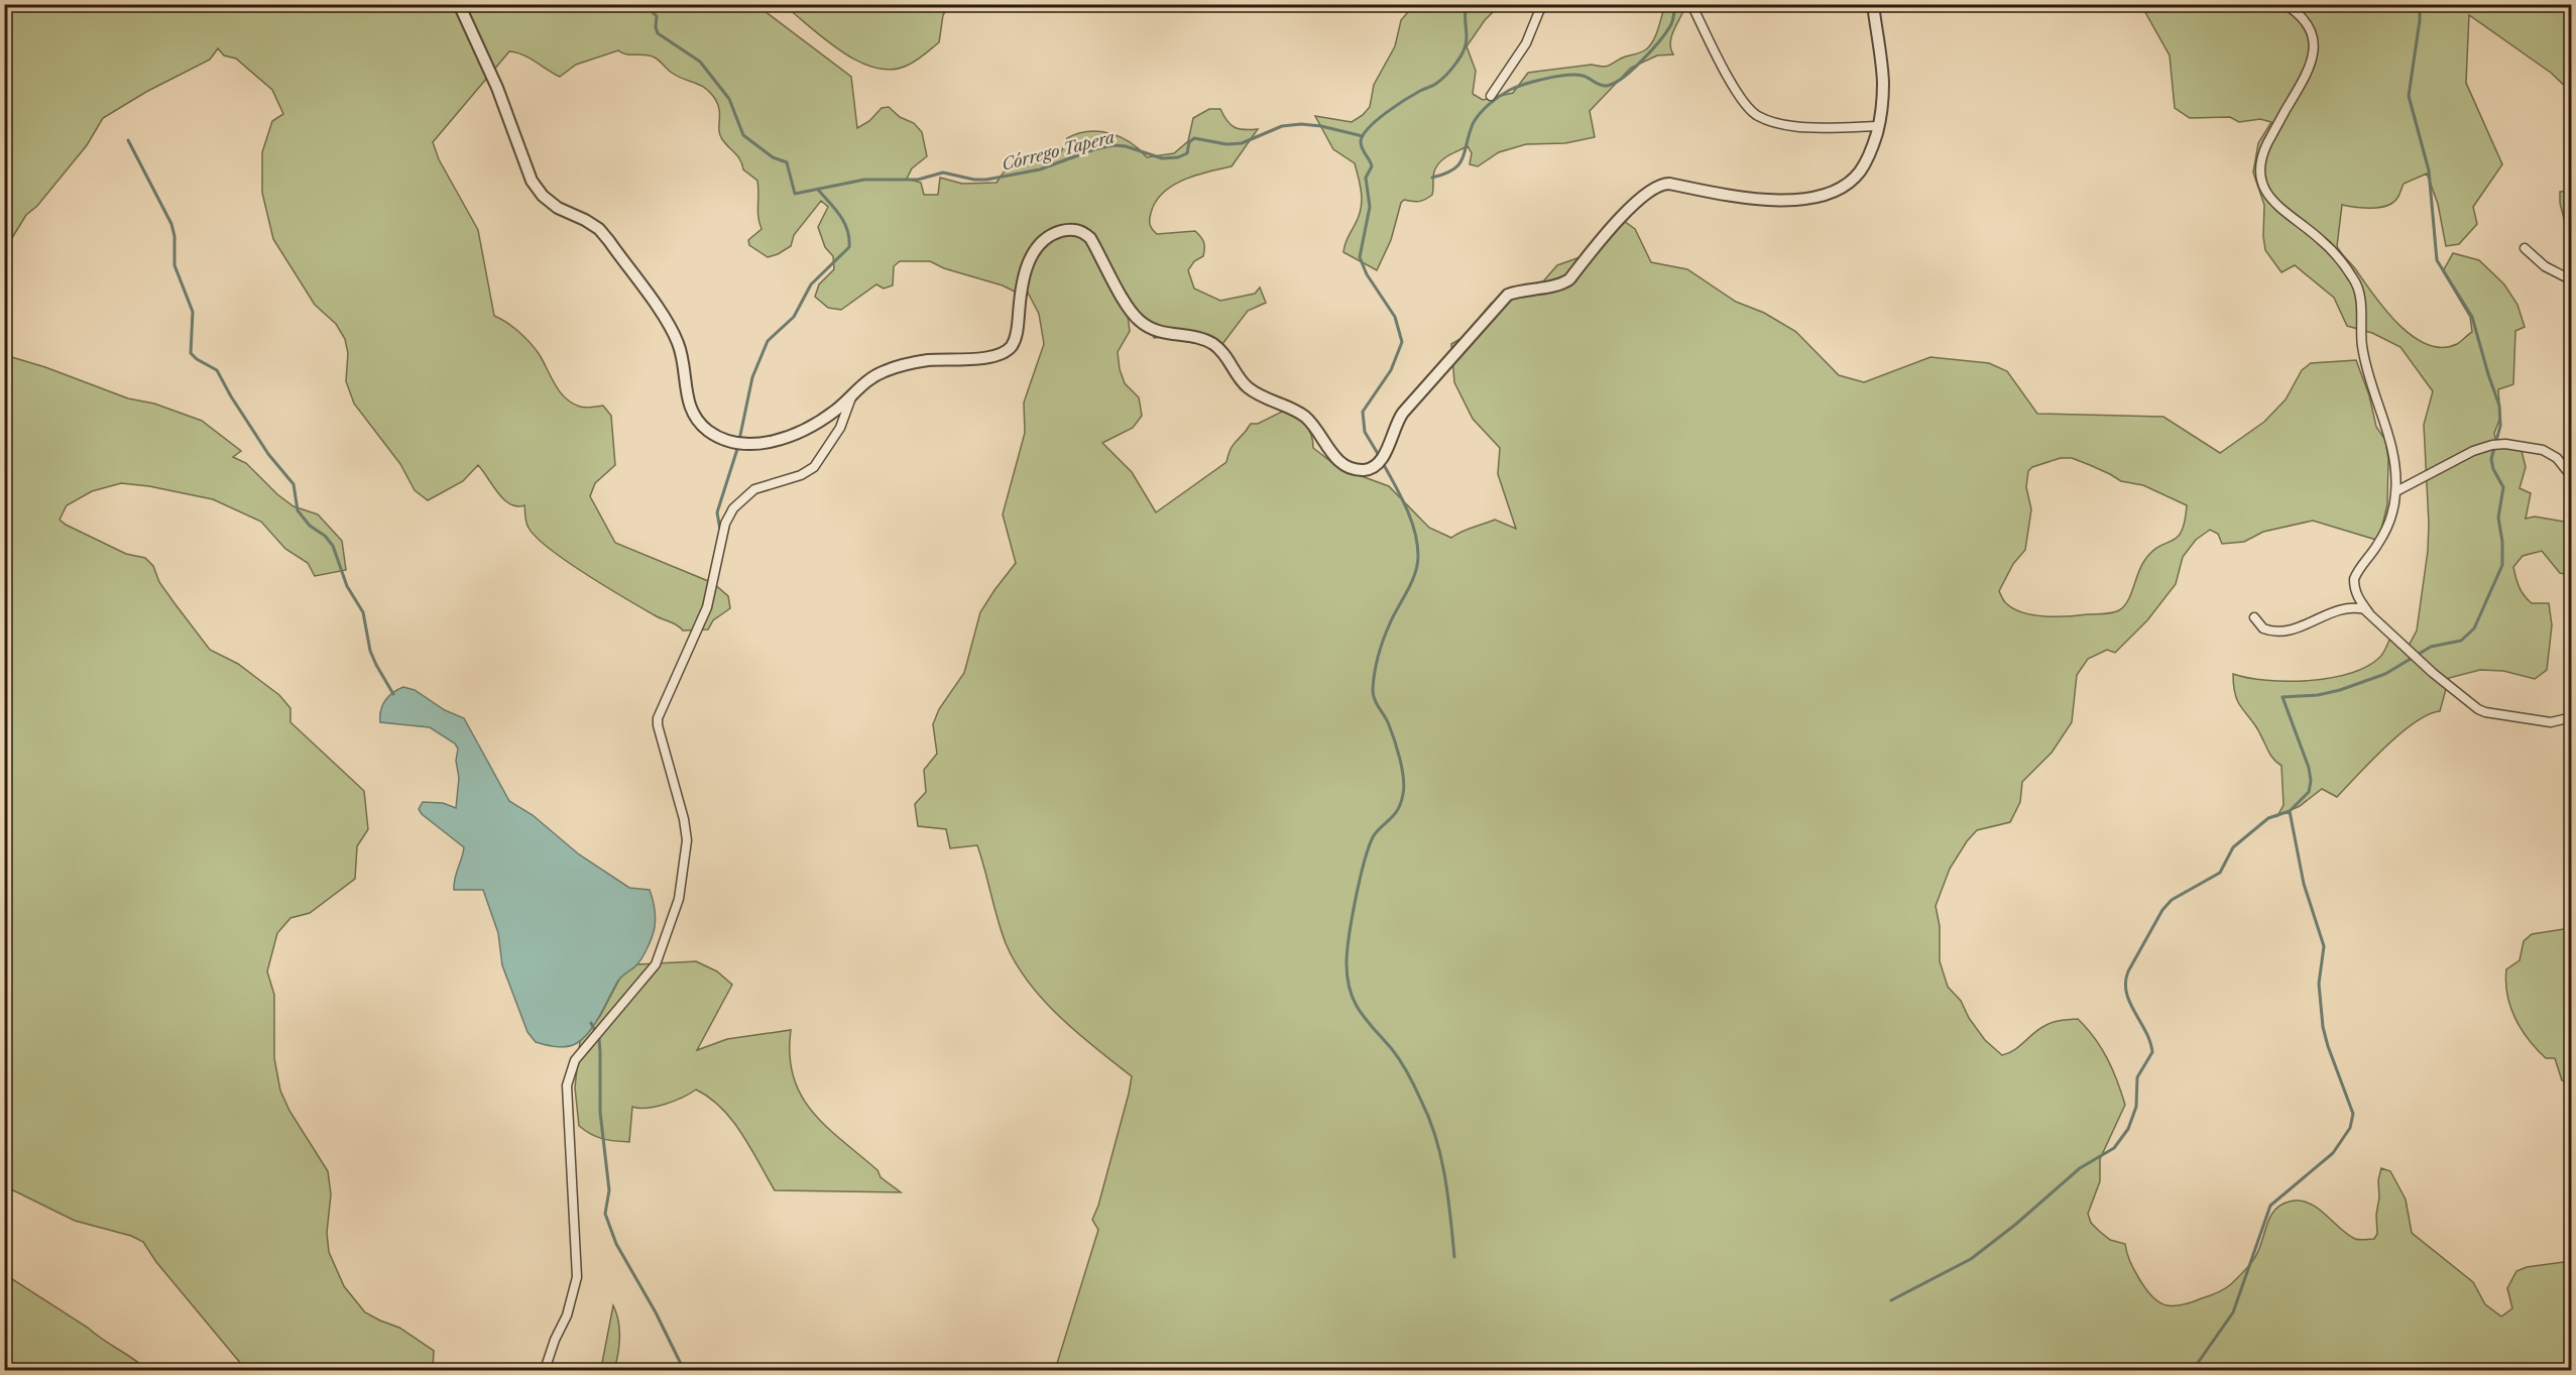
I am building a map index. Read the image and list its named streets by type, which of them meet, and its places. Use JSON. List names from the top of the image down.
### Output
{
  "water": ["Córrego Tapera"]
}
